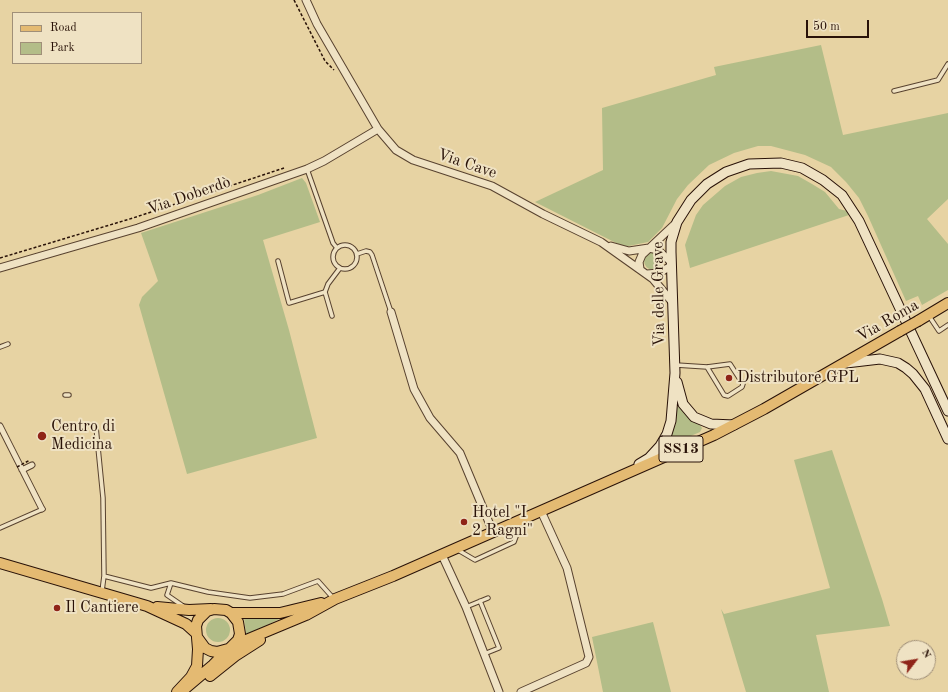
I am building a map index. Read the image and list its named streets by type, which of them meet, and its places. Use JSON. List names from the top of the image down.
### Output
{
  "streets": {
    "main road": ["Via delle Grave", "Via Roma", "SS13"],
    "street": ["Via Cave", "Via Doberdò"]
  },
  "crossings": [
    ["Via Cave", "Via Doberdò"],
    ["Via Cave", "Via delle Grave"],
    ["Via delle Grave", "SS13"],
    ["Via Roma", "SS13"]
  ],
  "places": [
    "Distributore GPL",
    "Centro di Medicina",
    "Hotel \"I 2 Ragni\"",
    "Il Cantiere"
  ],
  "legend": ["Road", "Park"],
  "scale_bar": "50 m",
  "north": "top right"
}
